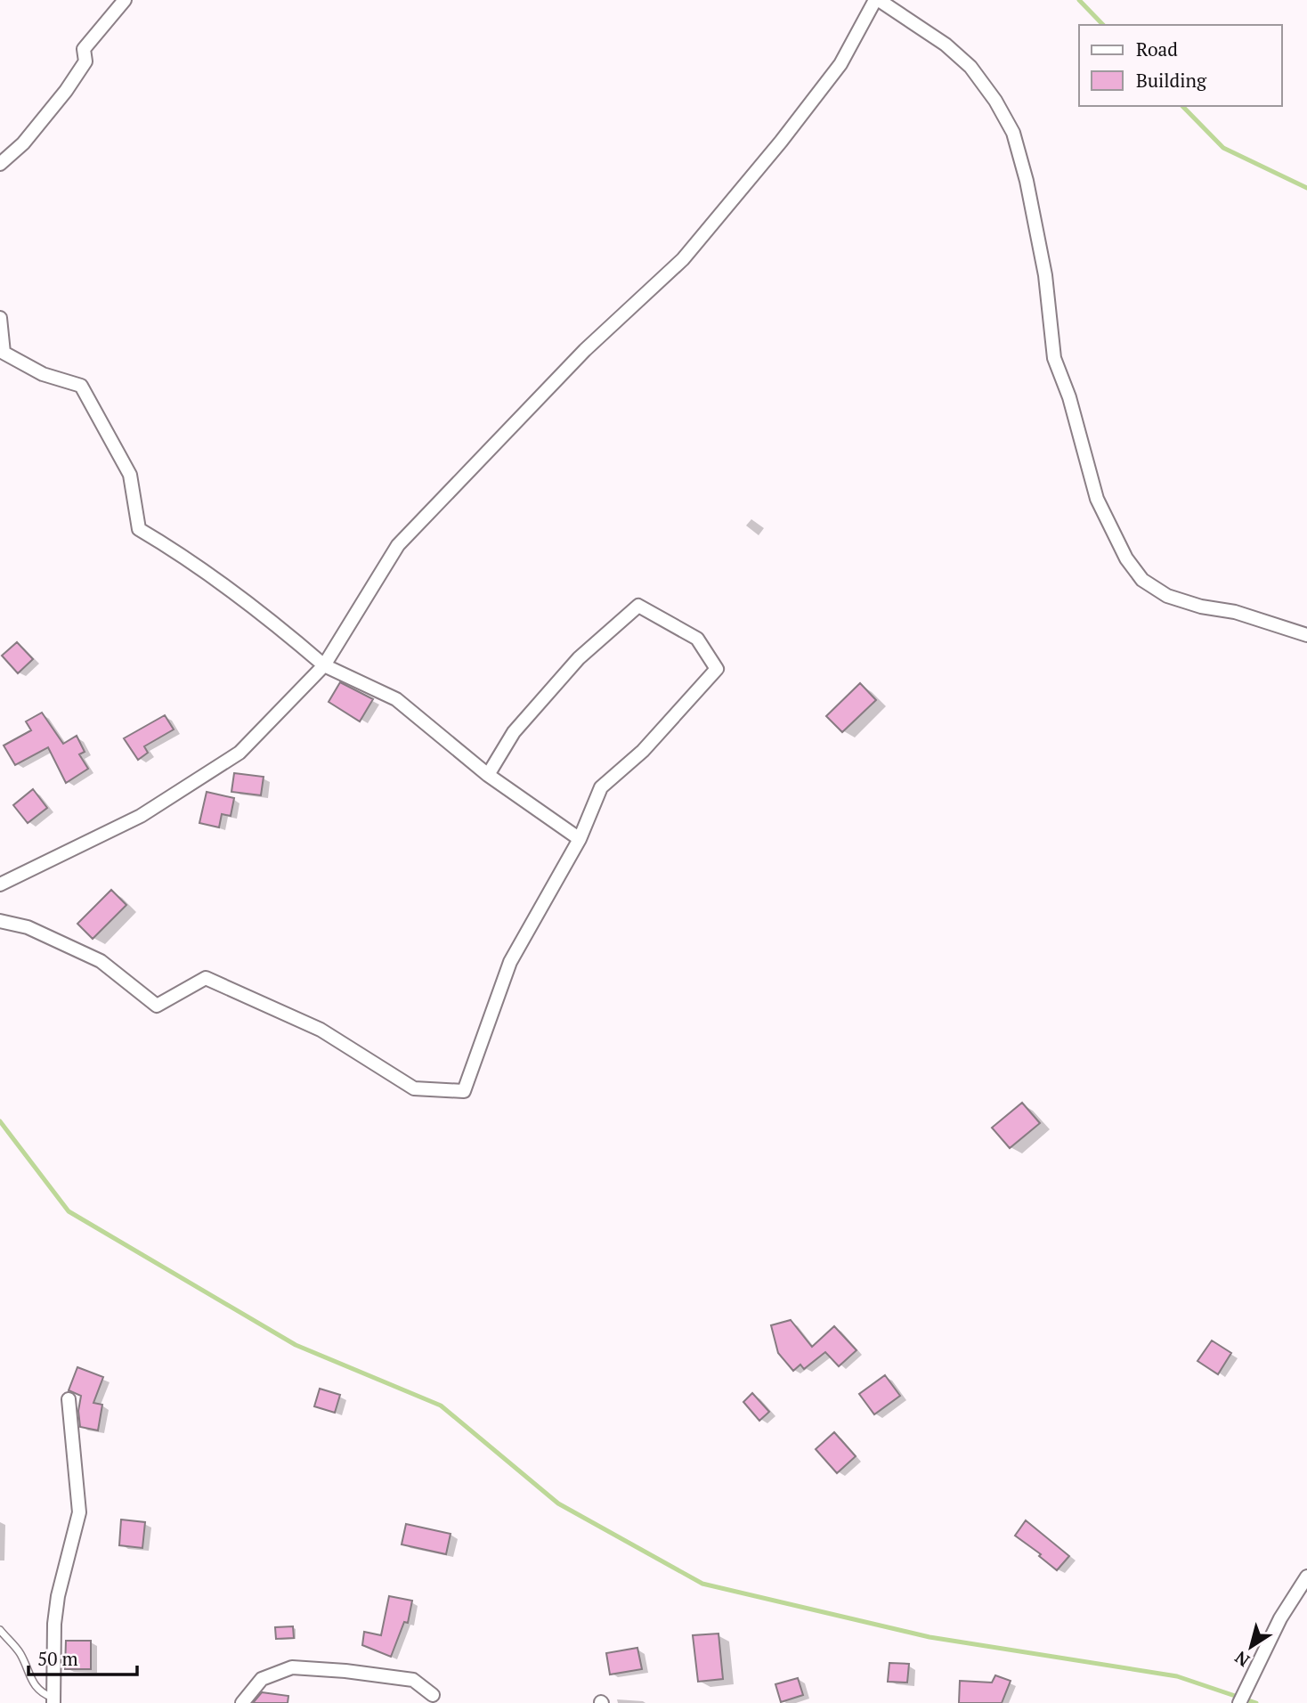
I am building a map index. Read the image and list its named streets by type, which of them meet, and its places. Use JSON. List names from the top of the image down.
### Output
{
  "legend": ["Road", "Building"],
  "scale_bar": "50 m",
  "north": "bottom left"
}
